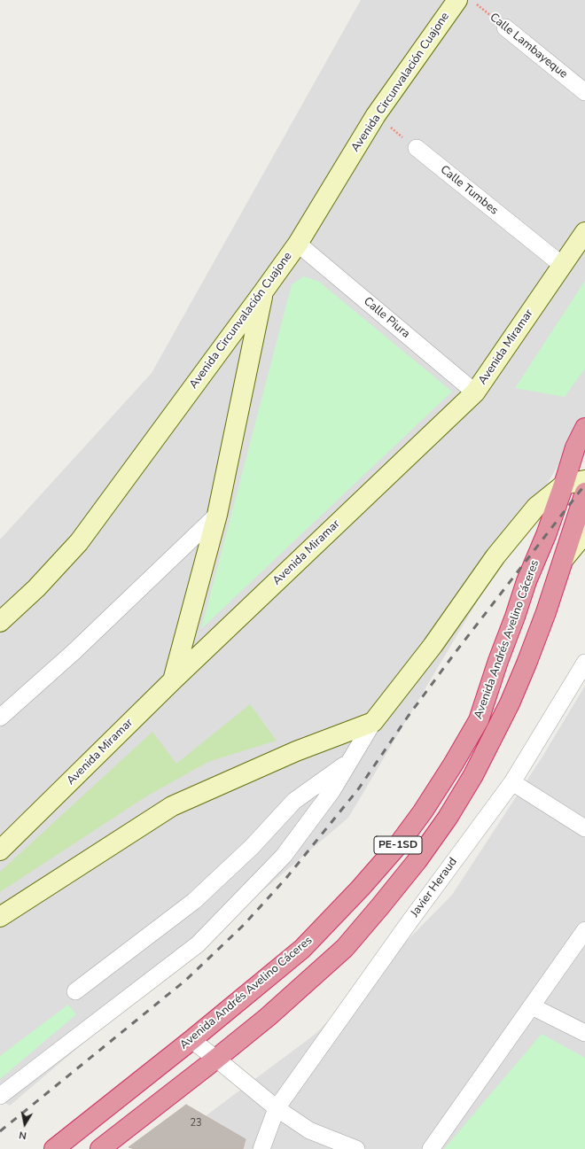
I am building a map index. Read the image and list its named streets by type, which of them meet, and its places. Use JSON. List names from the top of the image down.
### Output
{
  "streets": {
    "highway": ["Avenida Andrés Avelino Cáceres", "PE-1SD"],
    "main road": ["Avenida Circunvalación Cuajone", "Avenida Miramar"],
    "street": [
      "Calle Lambayeque",
      "Calle Tumbes",
      "Calle Piura",
      "Javier Heraud"
    ]
  },
  "crossings": [
    ["Avenida Circunvalación Cuajone", "Calle Piura"],
    ["Calle Tumbes", "Avenida Miramar"],
    ["Calle Piura", "Avenida Miramar"]
  ],
  "house_numbers": ["23"],
  "north": "bottom"
}
